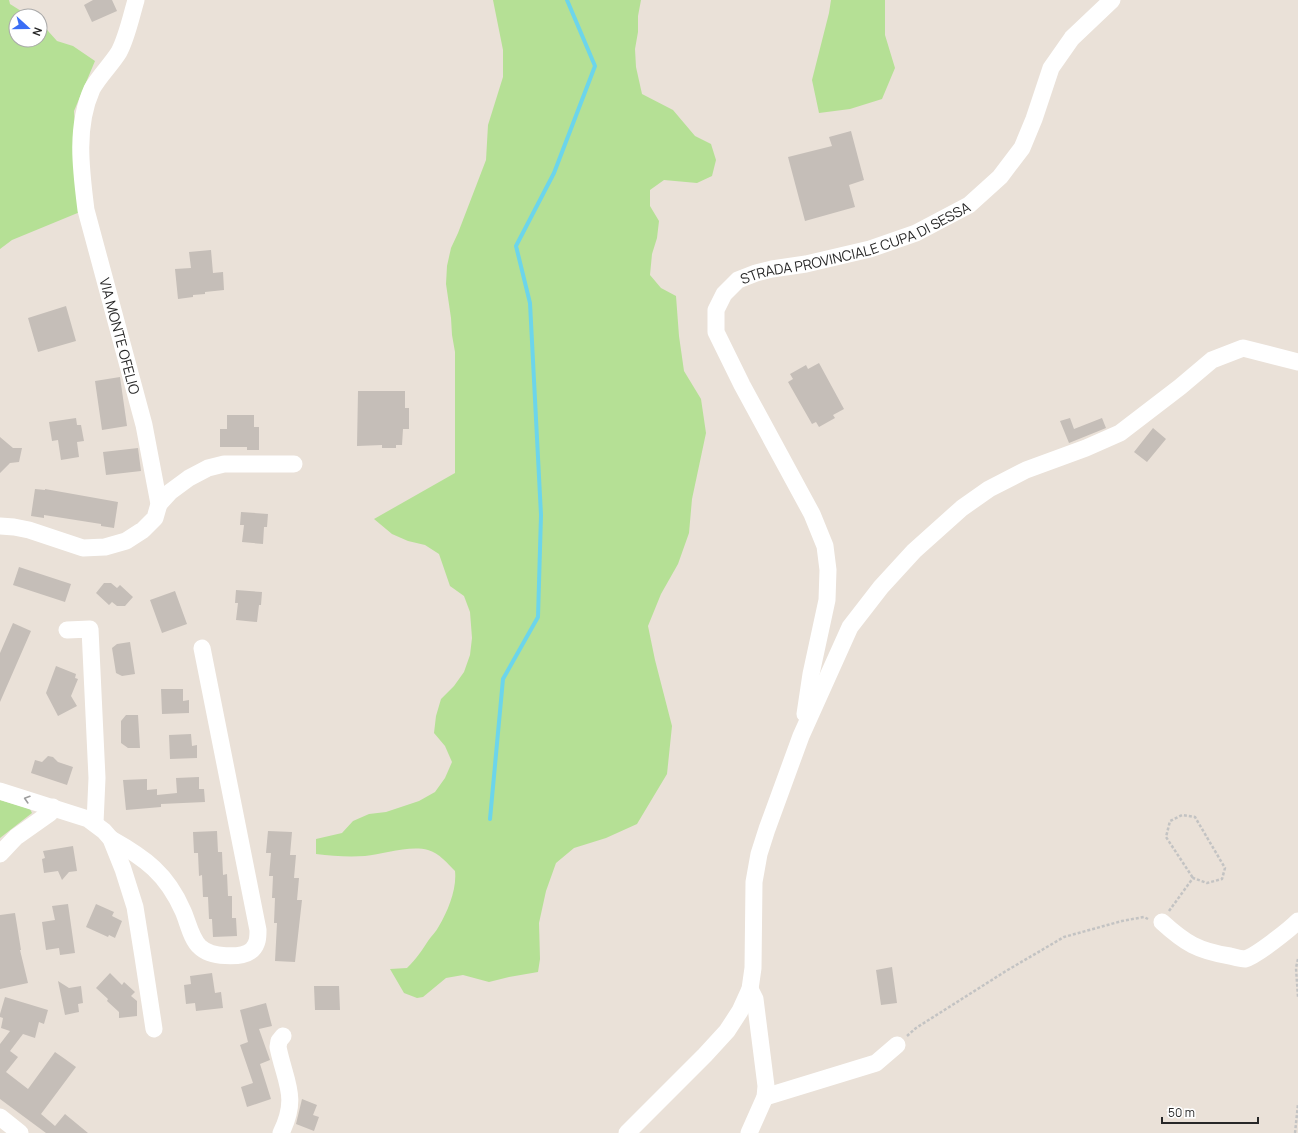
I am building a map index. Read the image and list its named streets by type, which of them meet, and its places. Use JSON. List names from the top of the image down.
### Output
{
  "streets": {
    "street": ["STRADA PROVINCIALE CUPA DI SESSA", "VIA MONTE OFELIO"]
  },
  "scale_bar": "50 m",
  "north": "right"
}
